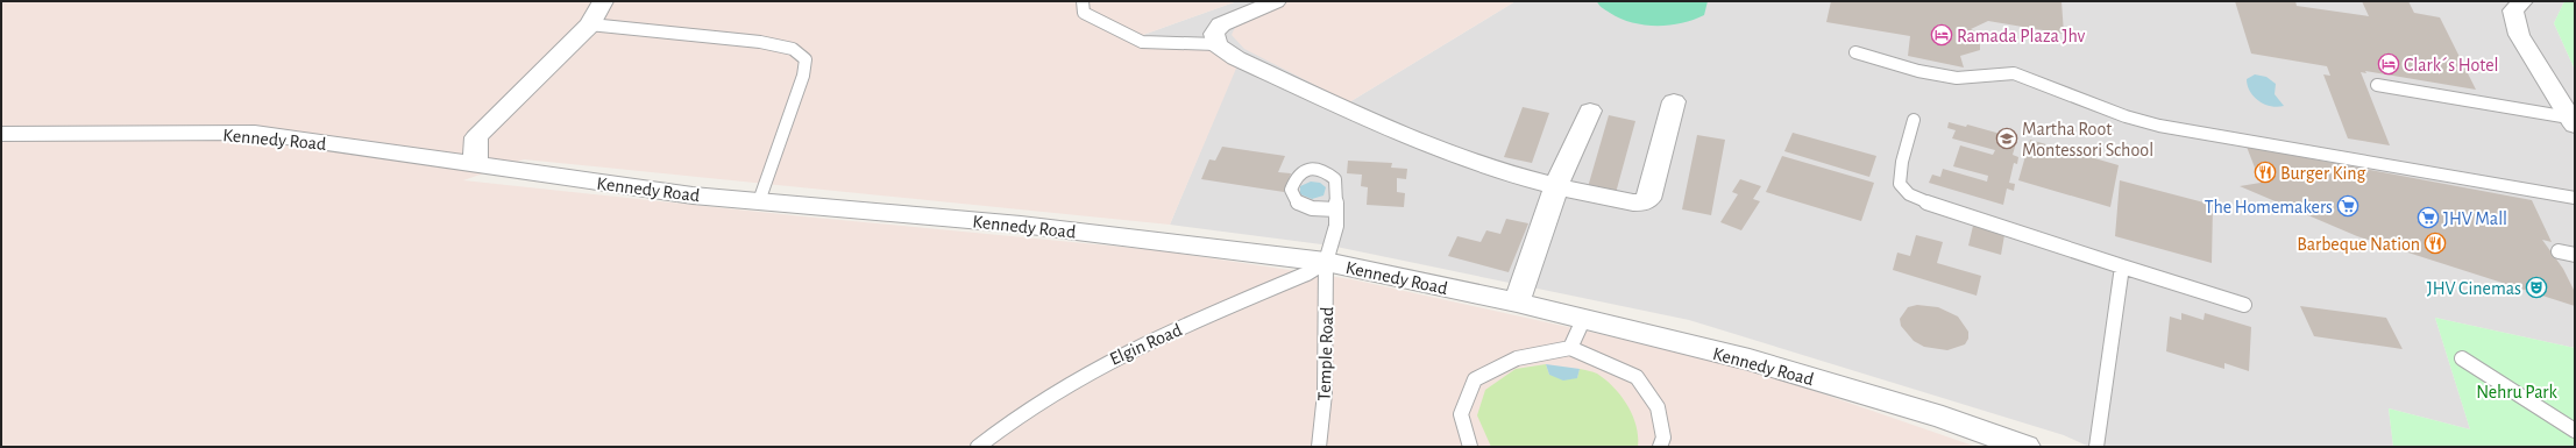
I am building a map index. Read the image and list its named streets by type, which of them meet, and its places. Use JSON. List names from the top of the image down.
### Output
{
  "streets": {
    "street": ["Kennedy Road"],
    "lane": ["Elgin Road", "Temple Road"]
  },
  "crossings": [
    ["Kennedy Road", "Elgin Road"],
    ["Kennedy Road", "Temple Road"],
    ["Elgin Road", "Temple Road"]
  ],
  "parks": ["Nehru Park"],
  "places": {
    "hotel": ["Ramada Plaza Jhv", "Clark´s Hotel"],
    "school or university": ["Martha Root Montessori School"],
    "restaurant": ["Burger King", "Barbeque Nation"],
    "supermarket": ["The Homemakers", "JHV Mall"],
    "theatre": ["JHV Cinemas"]
  }
}
